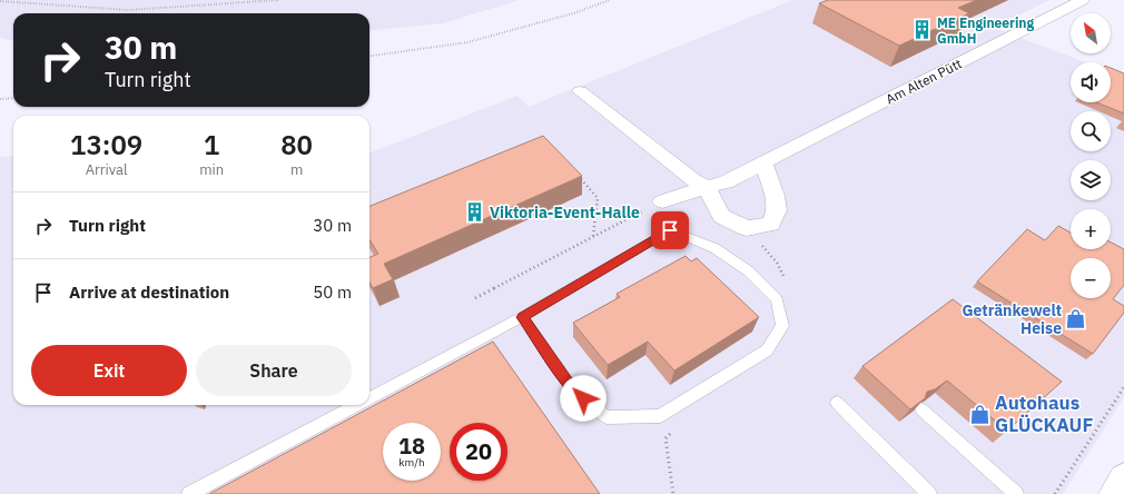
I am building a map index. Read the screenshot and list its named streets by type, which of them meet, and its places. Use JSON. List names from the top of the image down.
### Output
{
  "streets": {
    "street": ["Am Alten Pütt"]
  },
  "places": {
    "building": ["ME Engineering GmbH", "Viktoria-Event-Halle"],
    "shop": ["Getränkewelt Heise", "Autohaus GLÜCKAUF"]
  },
  "north": "top left",
  "page": {
    "map_buttons": ["+", "−"],
    "turn": ["30 m", "Turn right"],
    "eta": [
      "13:09",
      "Arrival",
      "1",
      "min",
      "80",
      "m"
    ],
    "list": [
      {
        "name": "Turn right",
        "value": "30 m"
      },
      {
        "name": "Arrive at destination",
        "value": "50 m"
      }
    ],
    "buttons": ["Exit", "Share"],
    "speed": "18 km/h",
    "limit": "20"
  }
}
